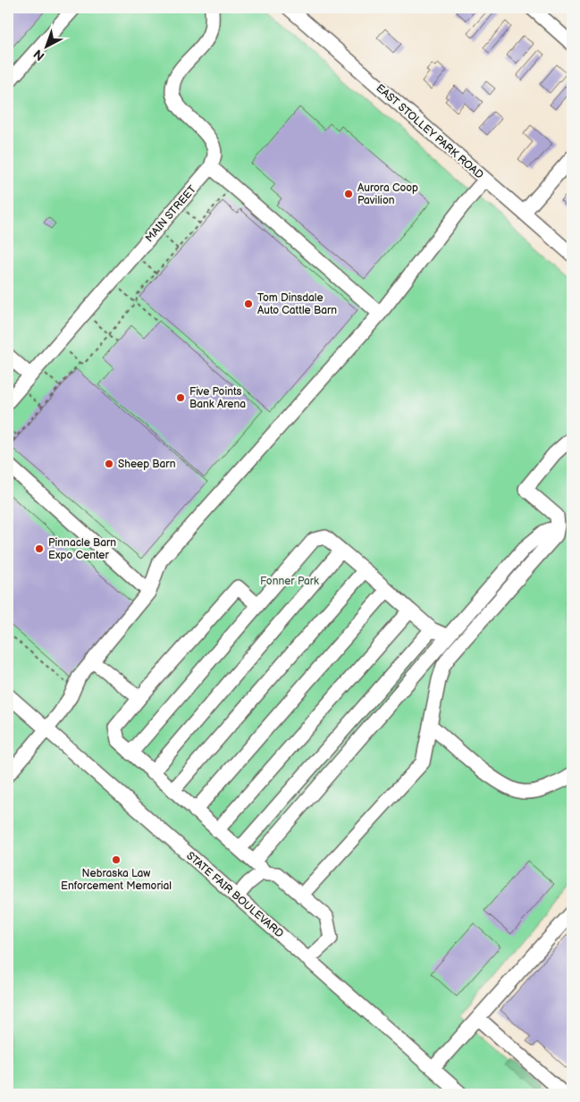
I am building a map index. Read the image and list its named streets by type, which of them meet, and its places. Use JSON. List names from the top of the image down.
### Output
{
  "streets": {
    "street": ["EAST STOLLEY PARK ROAD", "MAIN STREET", "STATE FAIR BOULEVARD"]
  },
  "parks": ["Fonner Park"],
  "places": [
    "Aurora Coop Pavilion",
    "Tom Dinsdale Auto Cattle Barn",
    "Five Points Bank Arena",
    "Sheep Barn",
    "Pinnacle Barn Expo Center",
    "Nebraska Law Enforcement Memorial"
  ],
  "north": "bottom left"
}
